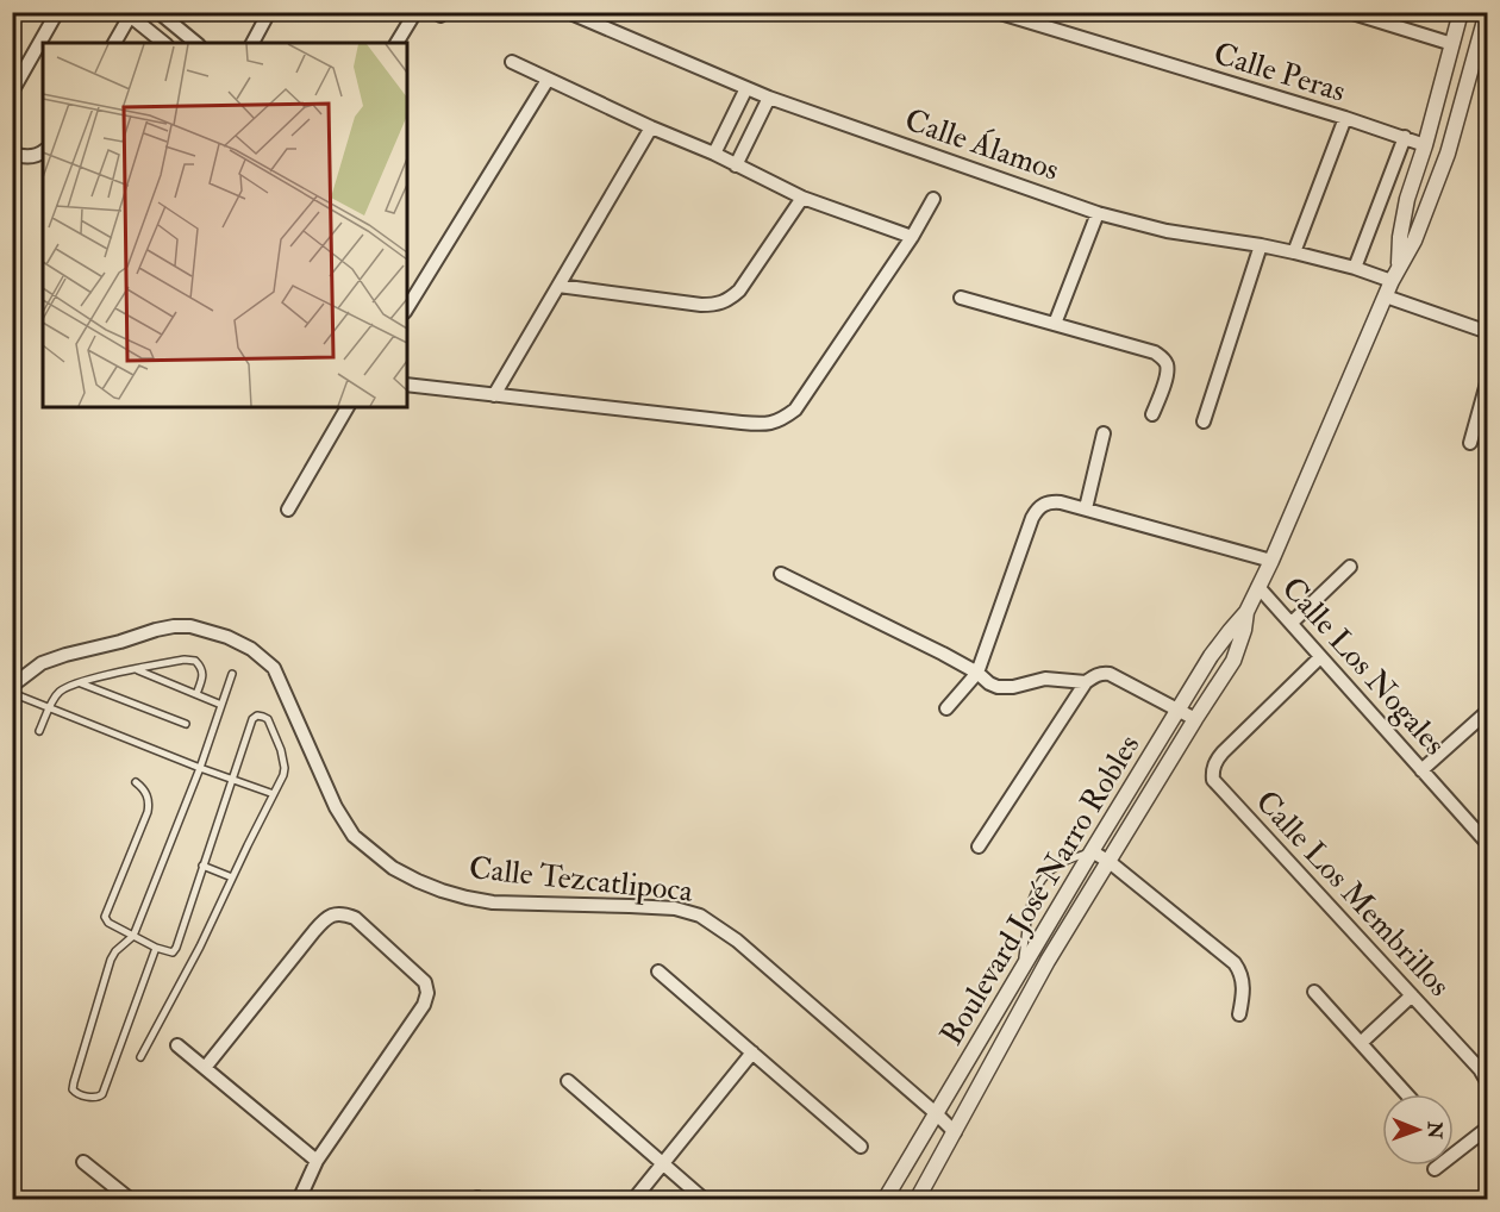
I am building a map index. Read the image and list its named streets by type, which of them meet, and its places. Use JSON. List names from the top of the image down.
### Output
{
  "streets": {
    "street": [
      "Calle Peras",
      "Calle Álamos",
      "Calle Los Nogales",
      "Calle Tezcatlipoca",
      "Boulevard José Narro Robles",
      "Calle Los Membrillos"
    ]
  },
  "crossings": [
    ["Calle Peras", "Boulevard José Narro Robles"],
    ["Calle Álamos", "Boulevard José Narro Robles"],
    ["Calle Los Nogales", "Boulevard José Narro Robles"],
    ["Calle Los Nogales", "Calle Los Membrillos"],
    ["Calle Tezcatlipoca", "Boulevard José Narro Robles"]
  ],
  "north": "right"
}
